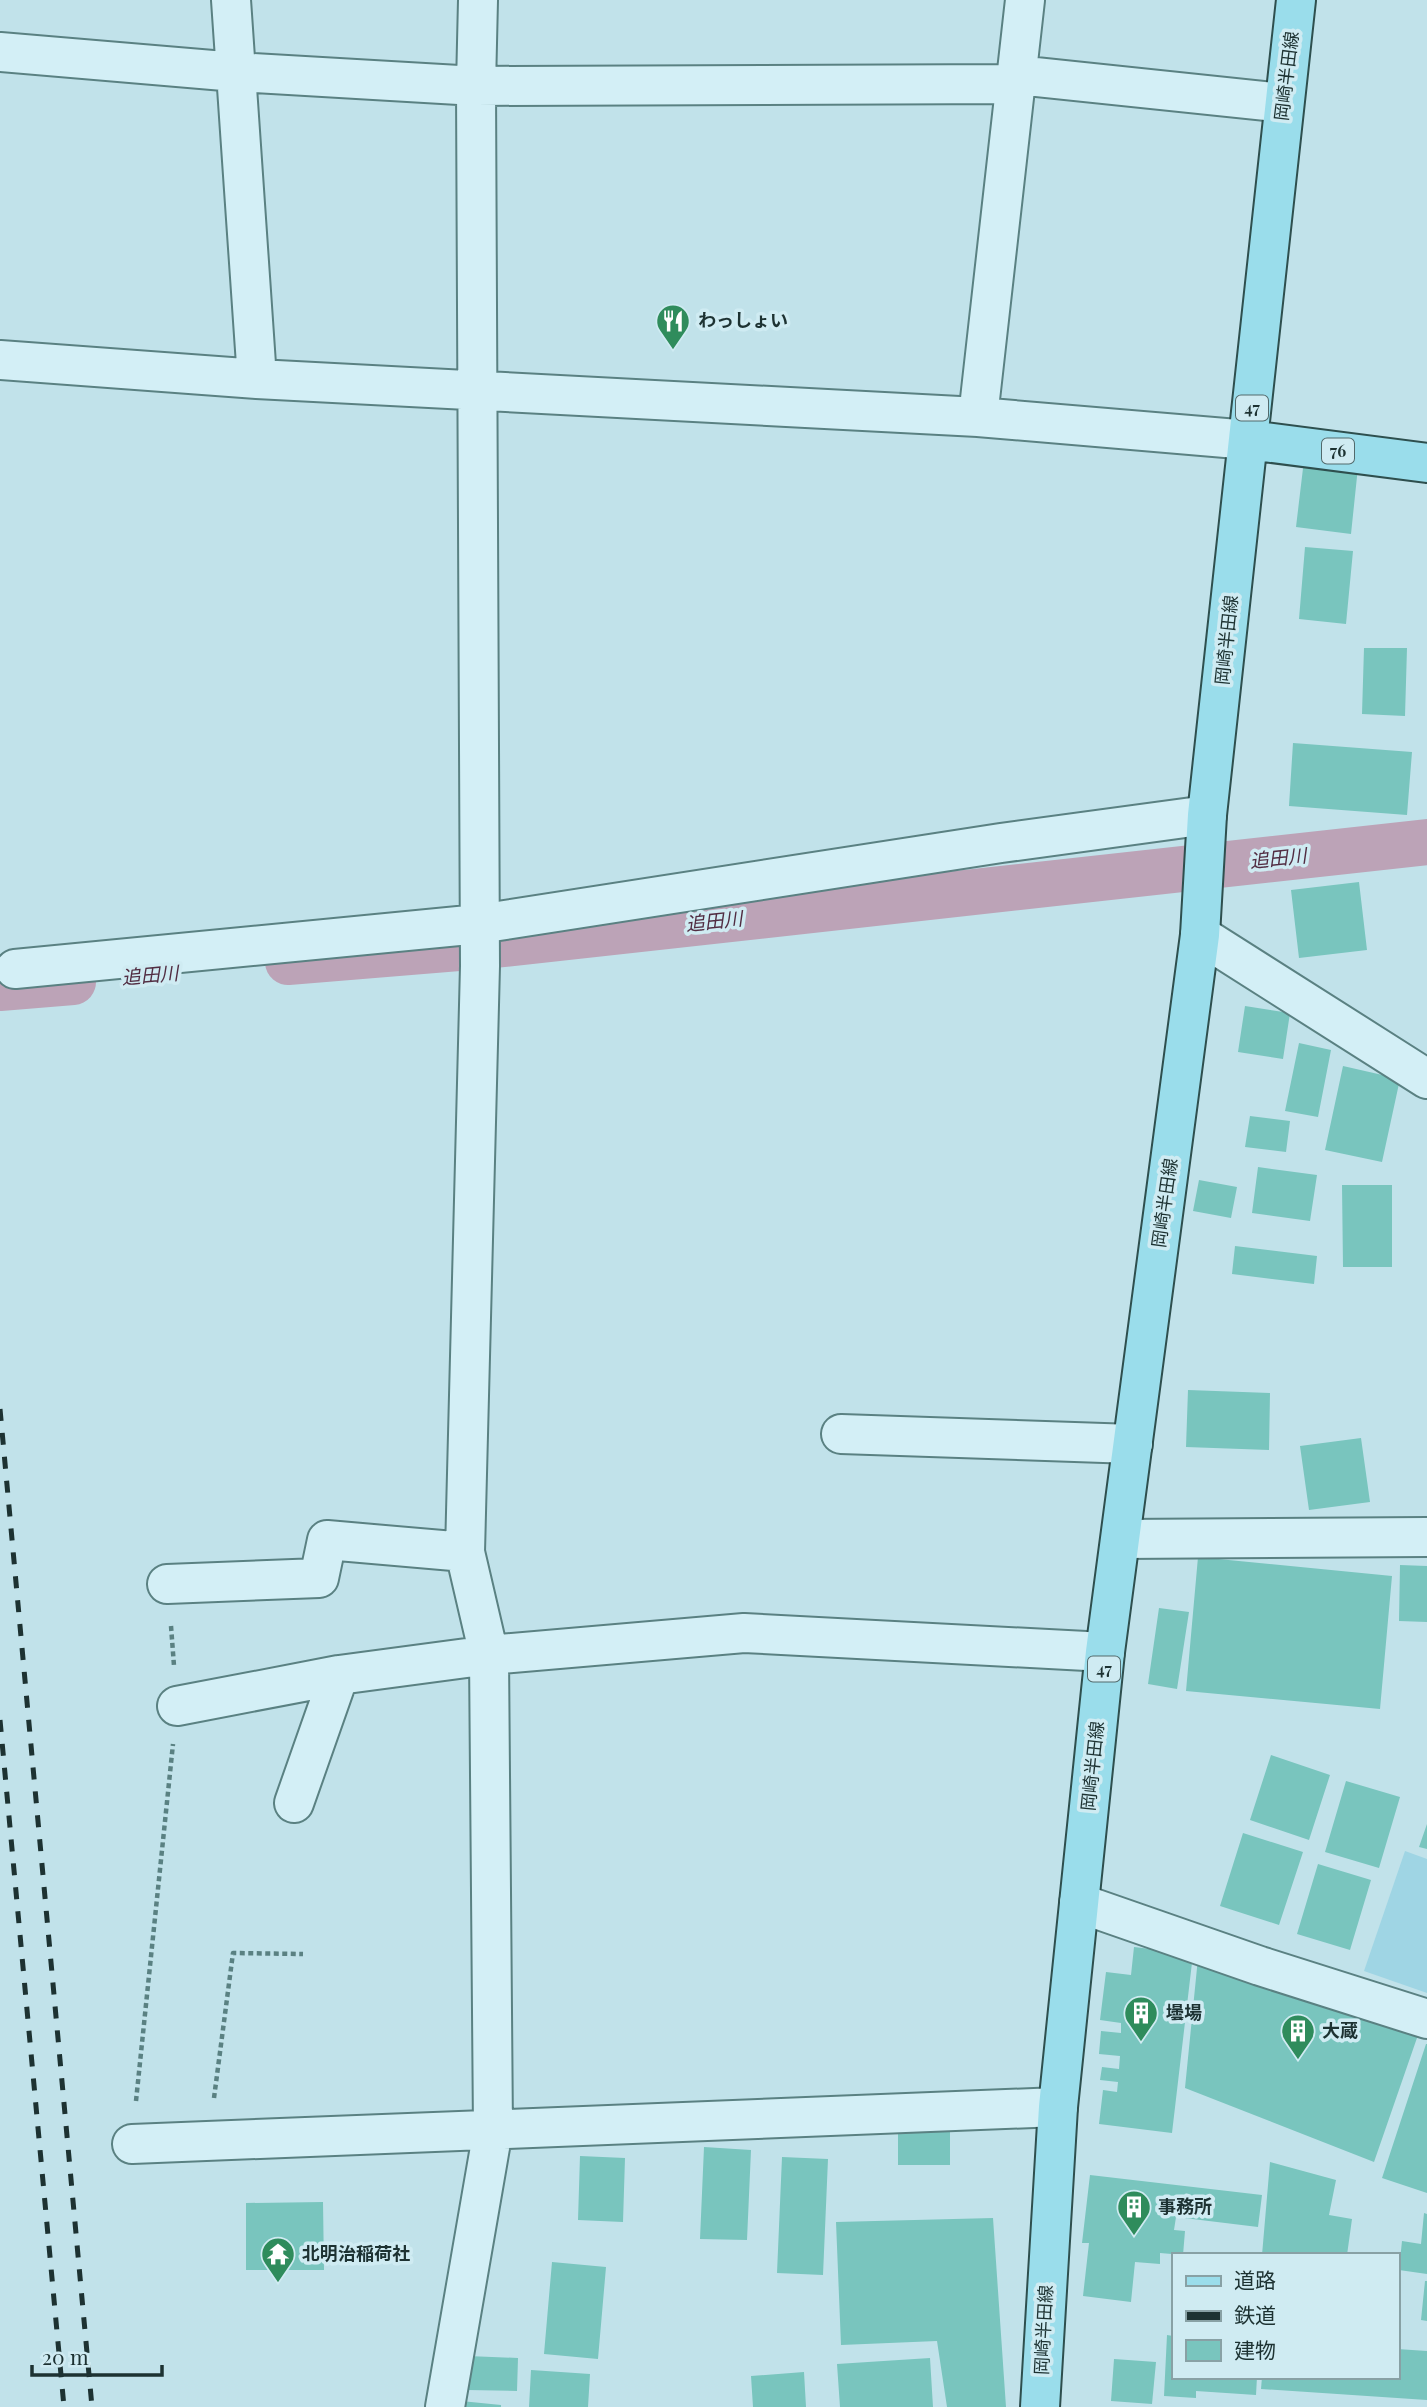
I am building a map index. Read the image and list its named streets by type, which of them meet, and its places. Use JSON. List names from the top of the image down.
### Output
{
  "streets": {
    "main road": ["岡崎半田線", "47", "76"]
  },
  "crossings": [
    ["岡崎半田線", "76"]
  ],
  "water": ["追田川"],
  "places": {
    "restaurant": ["わっしょい"],
    "building": ["壜場", "大蔵", "事務所"],
    "temple": ["北明治稲荷社"]
  },
  "legend": ["道路", "鉄道", "建物"],
  "scale_bar": "20 m"
}
